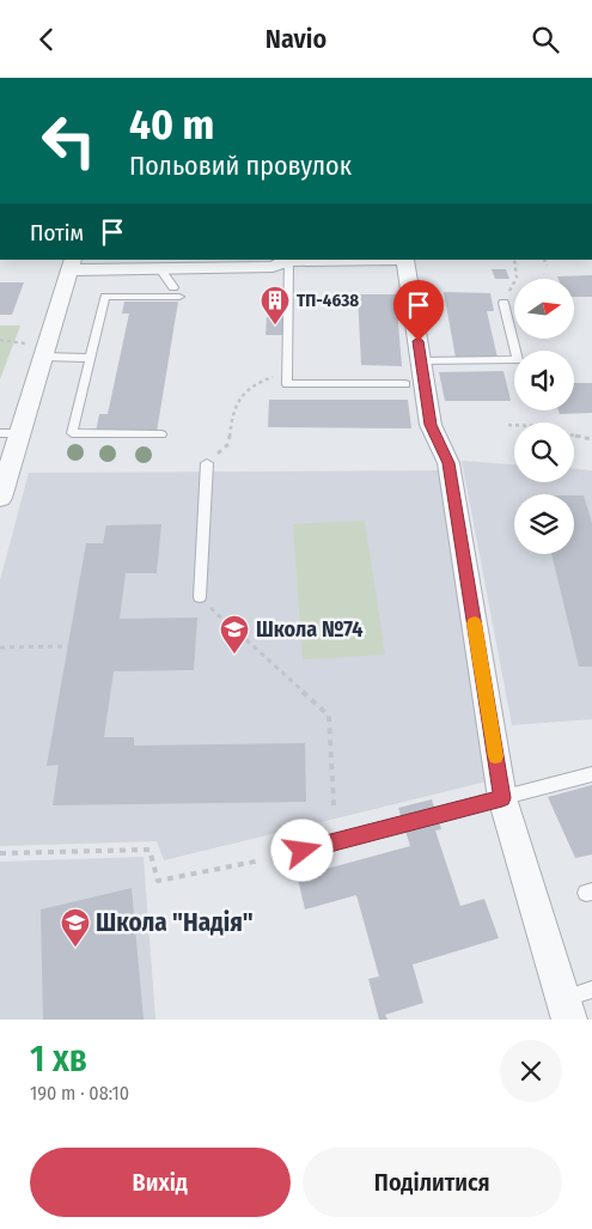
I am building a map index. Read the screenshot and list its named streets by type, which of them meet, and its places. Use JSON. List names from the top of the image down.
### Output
{
  "places": {
    "building": ["ТП-4638"],
    "school or university": ["Школа №74", "Школа \"Надія\""]
  },
  "north": "right",
  "page": {
    "header": "Navio",
    "turn": ["40 m", "Польовий провулок"],
    "then": "Потім",
    "heading": ["1 хв", "190 m · 08:10"],
    "buttons": ["Вихід", "Поділитися"]
  }
}
